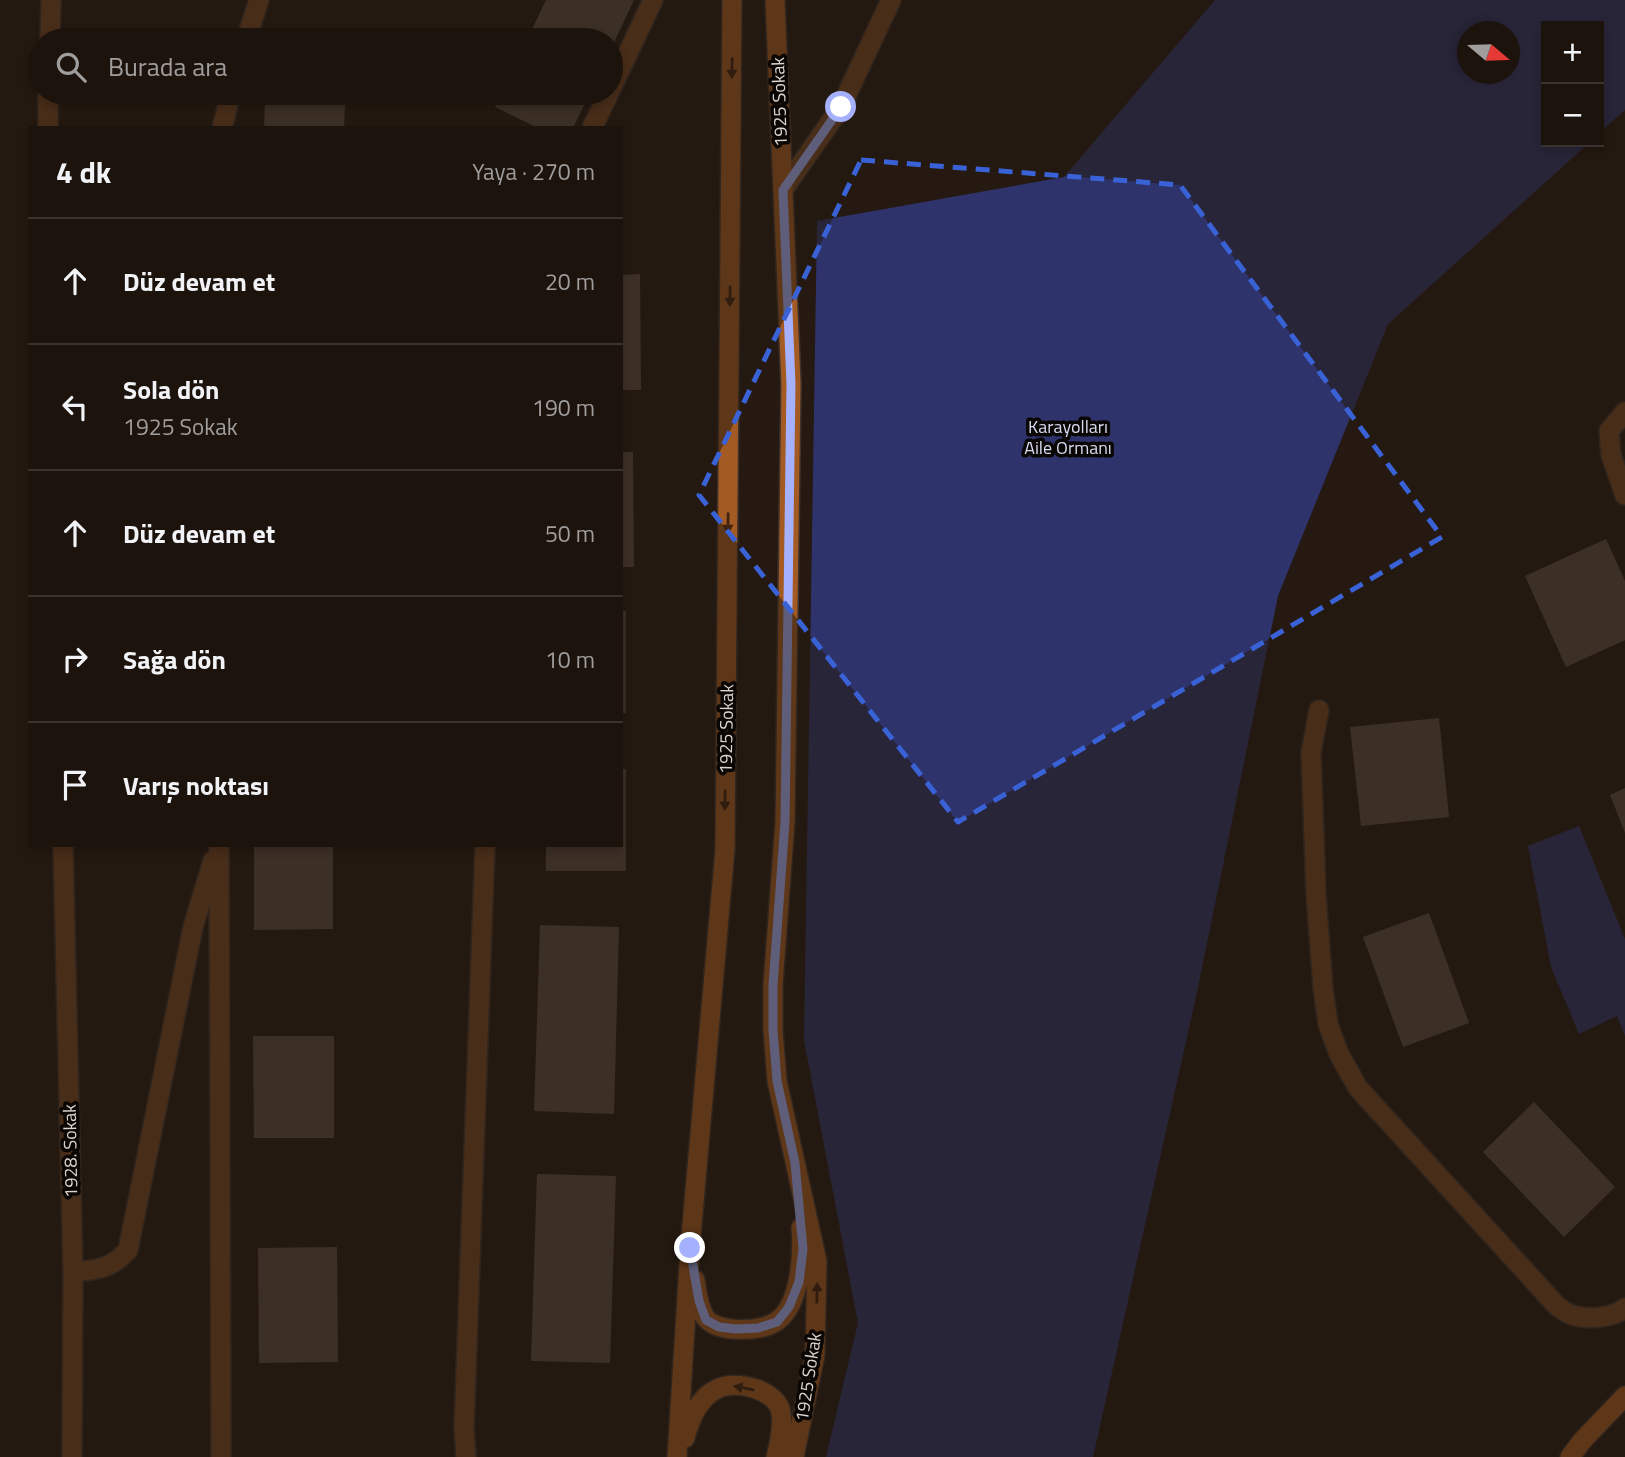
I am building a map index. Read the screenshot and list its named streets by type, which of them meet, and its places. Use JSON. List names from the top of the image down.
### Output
{
  "streets": {
    "main road": ["1925 Sokak"],
    "street": ["1928. Sokak"]
  },
  "parks": ["Karayolları Aile Ormanı"],
  "north": "right",
  "page": {
    "map_buttons": ["+", "−"],
    "search": "Burada ara",
    "heading": ["4 dk", "Yaya · 270 m"],
    "list": [
      ["Düz devam et", "20 m"],
      ["Sola dön", "1925 Sokak", "190 m"],
      ["Düz devam et", "50 m"],
      ["Sağa dön", "10 m"],
      "Varış noktası"
    ]
  }
}
